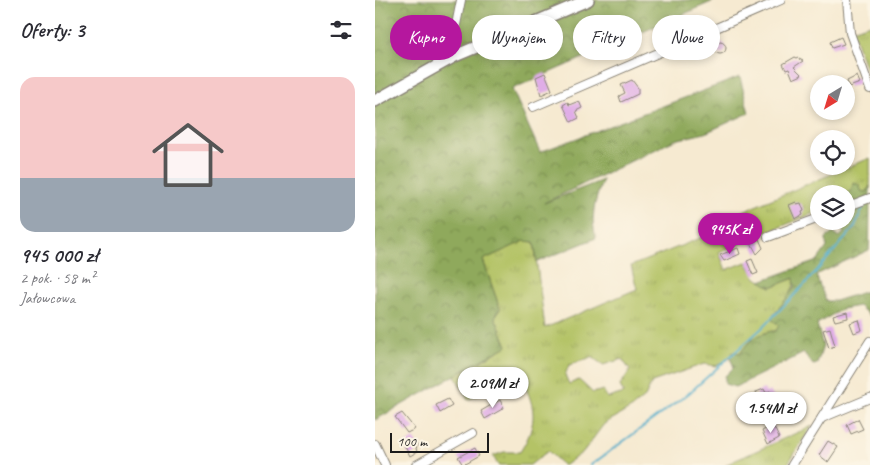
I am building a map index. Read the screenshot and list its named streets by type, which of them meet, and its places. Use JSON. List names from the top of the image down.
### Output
{
  "scale_bar": "100 m",
  "north": "bottom left",
  "page": {
    "heading": "Oferty: 3",
    "chip": [
      "Kupno",
      "Wynajem",
      "Filtry",
      "Nowe"
    ],
    "list": [
      {
        "name": "945 000 zł",
        "note": "2 pok. · 58 m² · Jałowcowa"
      }
    ],
    "price": ["945K zł", "2.09M zł", "1.54M zł"],
    "scale": "100 m"
  }
}
